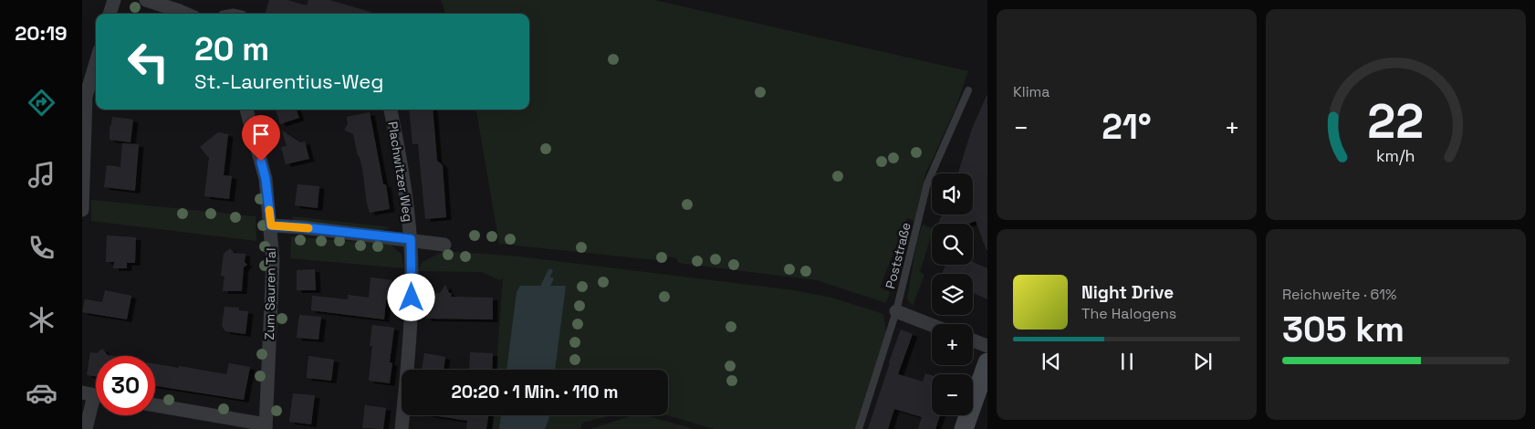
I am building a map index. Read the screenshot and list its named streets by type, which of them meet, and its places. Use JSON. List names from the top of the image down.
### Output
{
  "streets": {
    "street": ["Plachwitzer Weg", "Zum Sauren Tal"],
    "lane": ["Poststraße"]
  },
  "page": {
    "tabs": "20:19",
    "tile": [
      "Klima",
      ["Reichweite · 61%", "305 km"]
    ],
    "turn": ["20 m", "St.-Laurentius-Weg"],
    "heat": ["−", "21°", "+"],
    "map_buttons": ["+", "−"],
    "song": ["Night Drive", "The Halogens"],
    "limit": "30",
    "trip": "20:20 · 1 Min. · 110 m",
    "gauge": ["22", "km/h"]
  }
}
